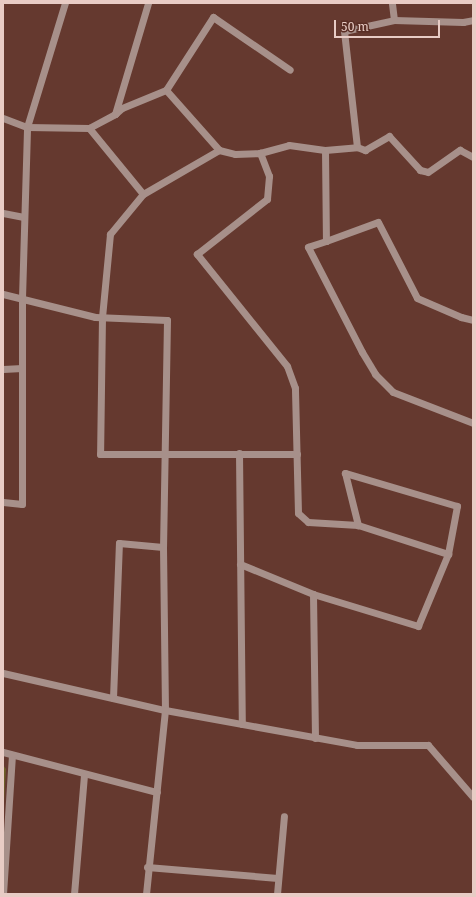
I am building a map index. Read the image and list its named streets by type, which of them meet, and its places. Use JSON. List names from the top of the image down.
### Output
{
  "scale_bar": "50 m"
}
